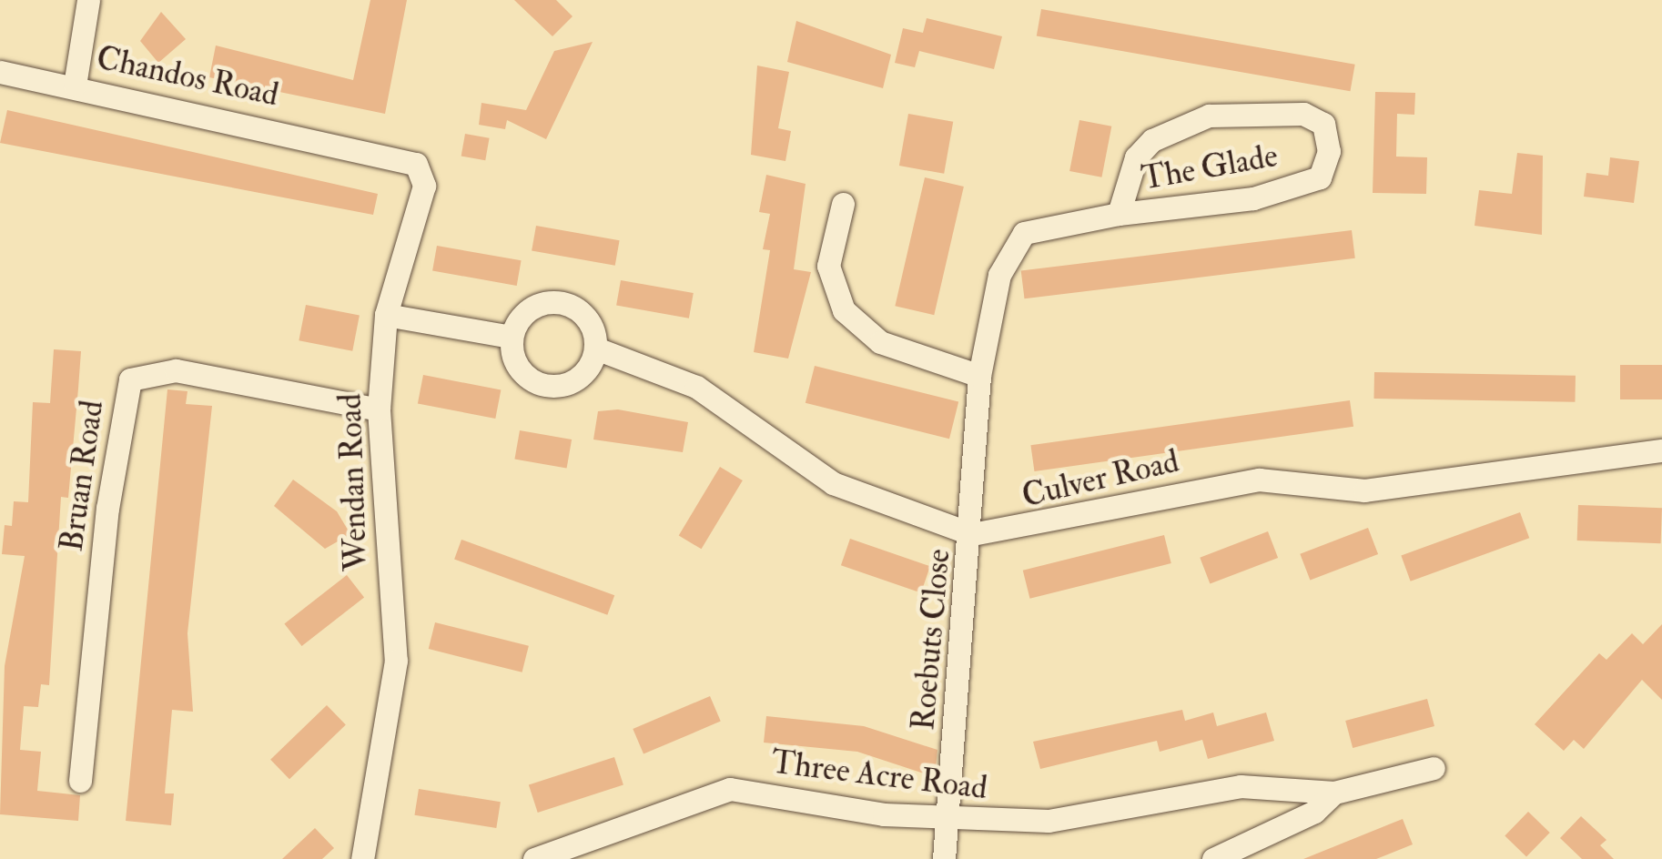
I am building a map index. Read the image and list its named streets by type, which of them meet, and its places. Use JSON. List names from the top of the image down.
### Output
{
  "streets": {
    "street": [
      "Chandos Road",
      "The Glade",
      "Bruan Road",
      "Culver Road",
      "Wendan Road",
      "Roebuts Close",
      "Three Acre Road"
    ]
  },
  "crossings": [
    ["Chandos Road", "Wendan Road"],
    ["The Glade", "Culver Road"],
    ["The Glade", "Roebuts Close"],
    ["Bruan Road", "Wendan Road"],
    ["Culver Road", "Roebuts Close"],
    ["Roebuts Close", "Three Acre Road"]
  ]
}
